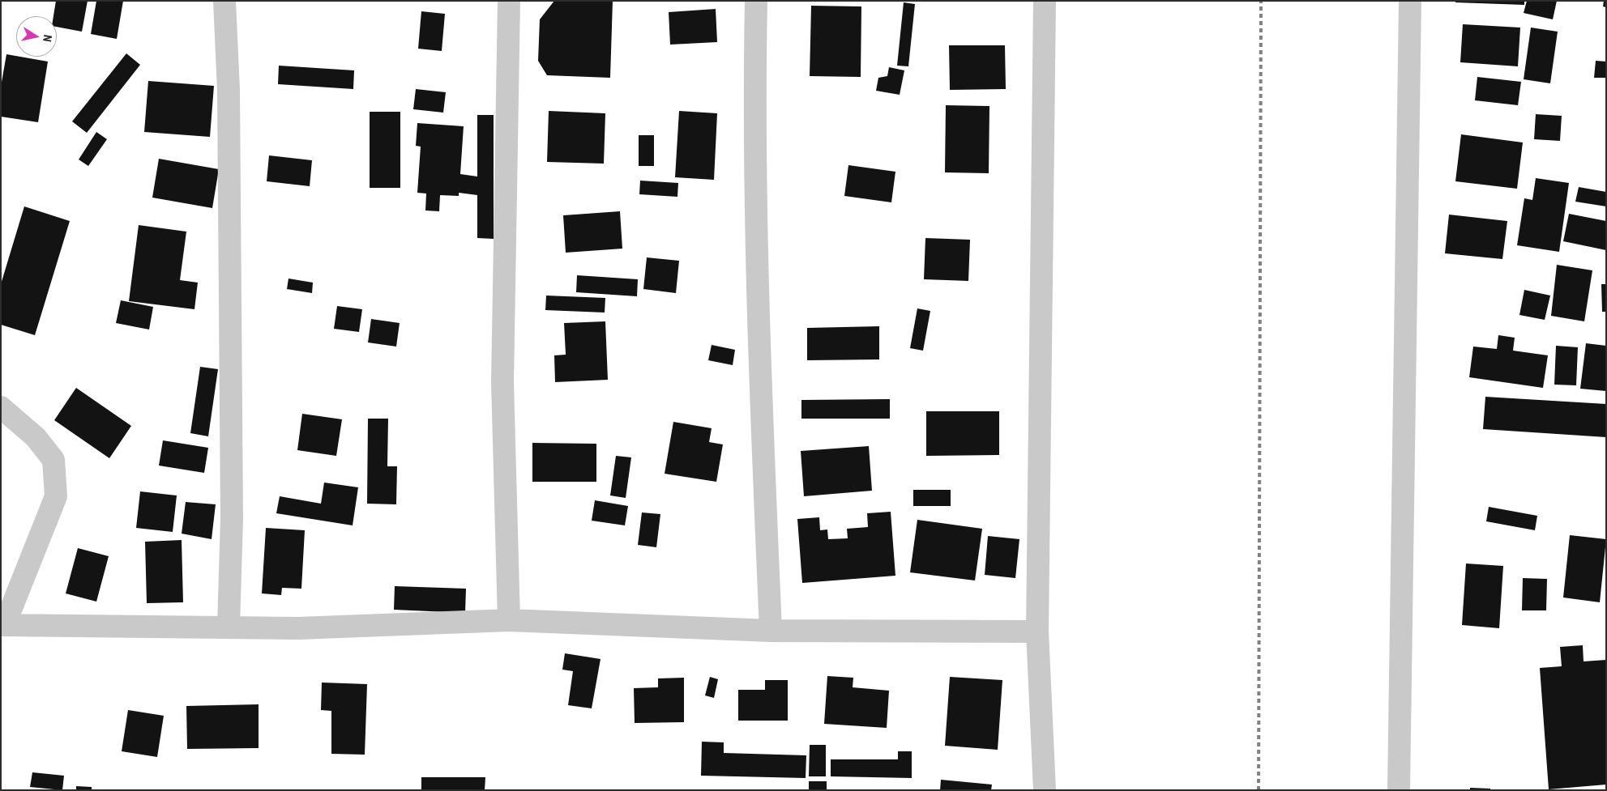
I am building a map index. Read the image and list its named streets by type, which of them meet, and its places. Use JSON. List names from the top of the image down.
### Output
{
  "north": "right"
}
